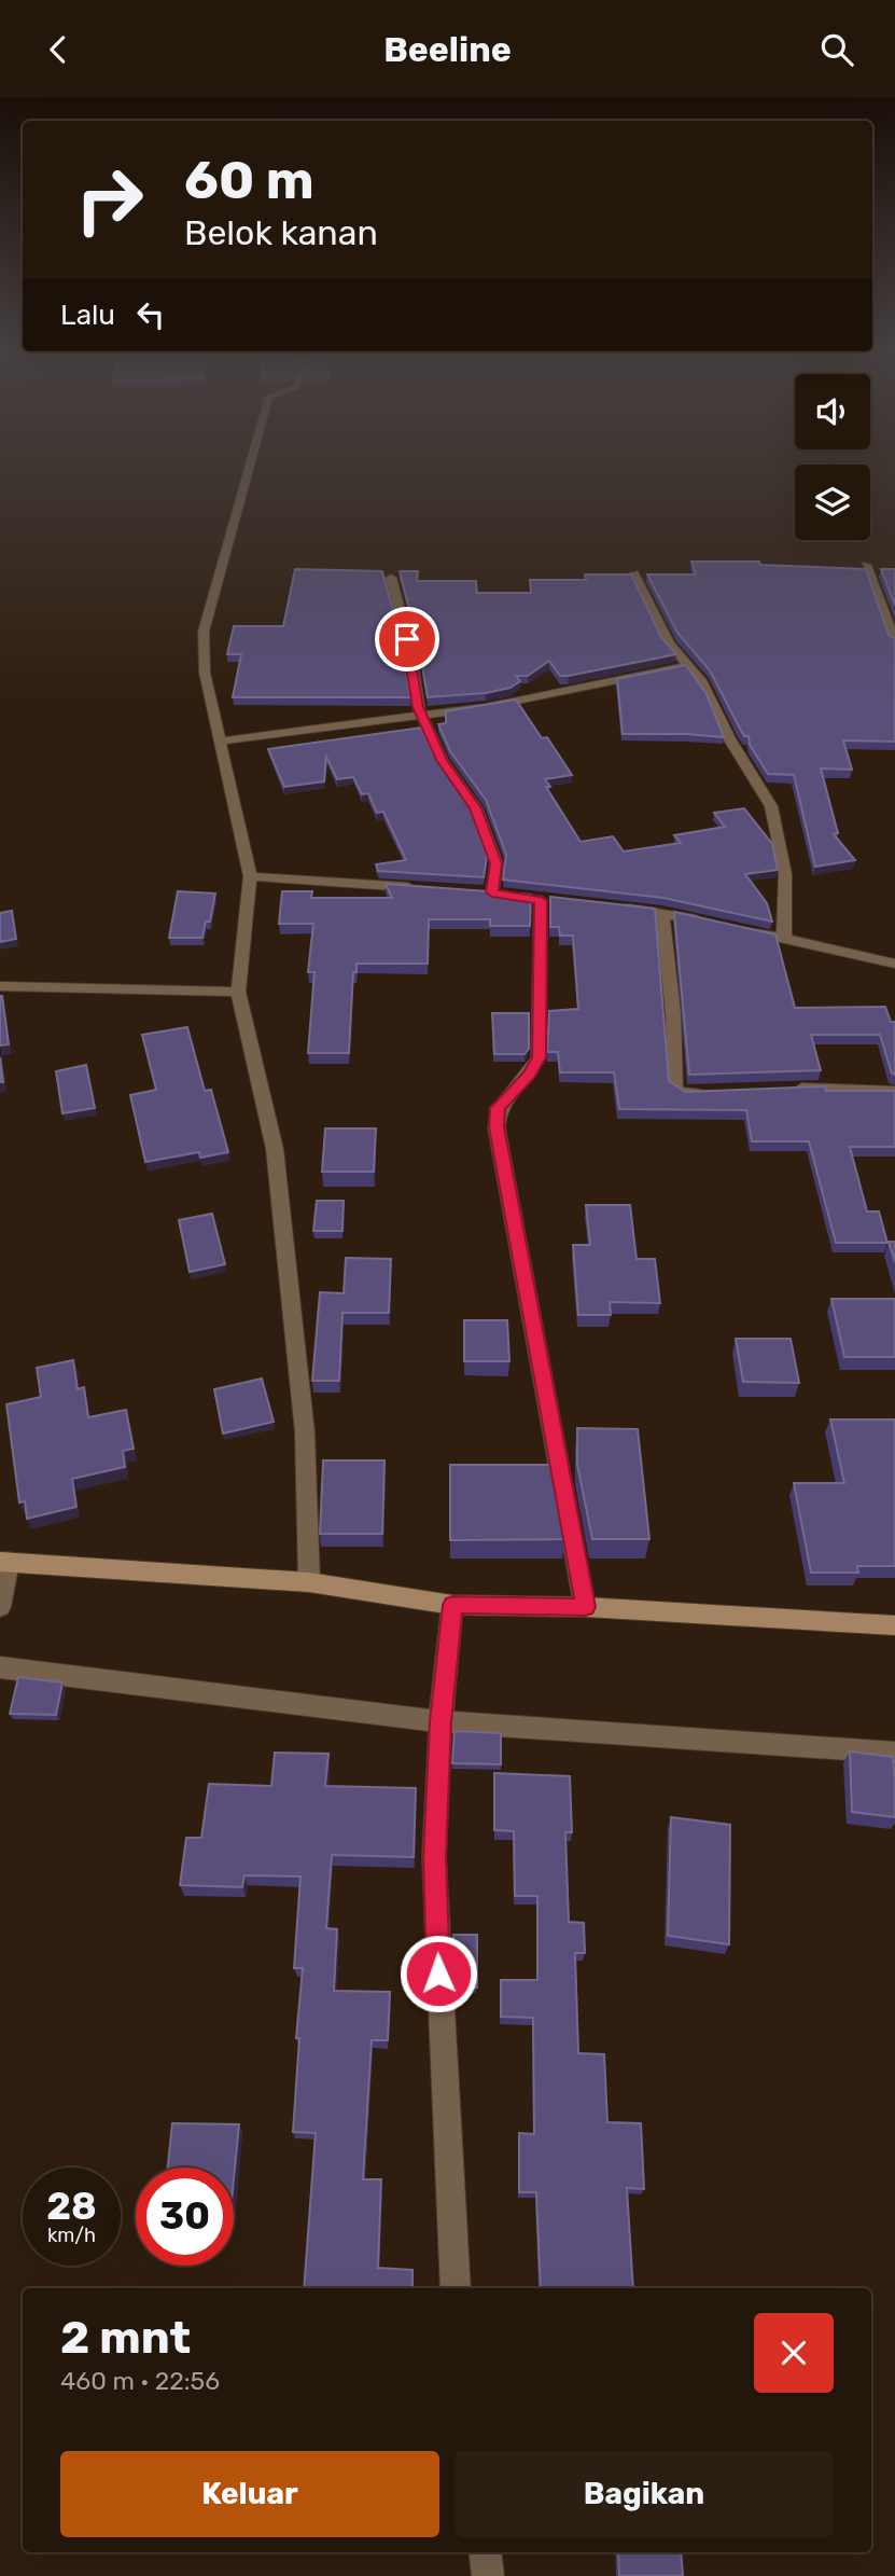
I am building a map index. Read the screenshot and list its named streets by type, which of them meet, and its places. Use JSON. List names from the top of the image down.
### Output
{
  "page": {
    "header": "Beeline",
    "turn": ["60 m", "Belok kanan"],
    "then": "Lalu",
    "speed": "28 km/h",
    "limit": "30",
    "heading": ["2 mnt", "460 m · 22:56"],
    "buttons": ["Keluar", "Bagikan"]
  }
}
